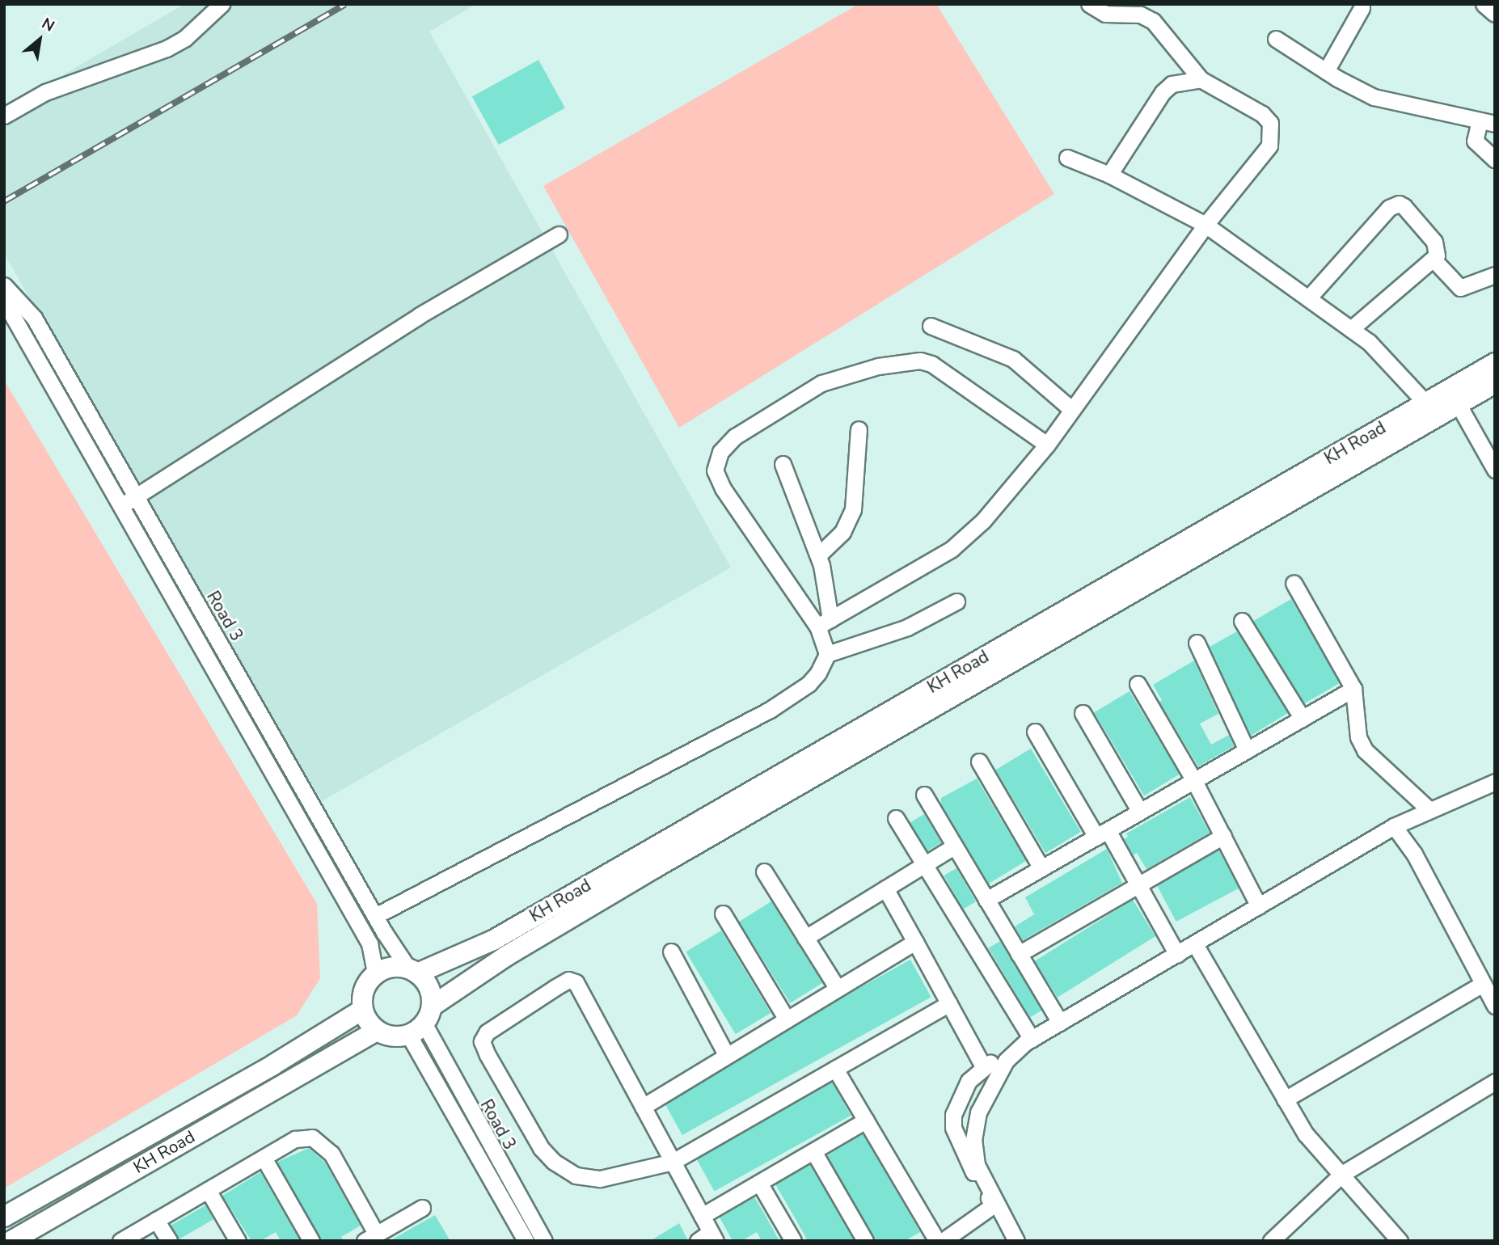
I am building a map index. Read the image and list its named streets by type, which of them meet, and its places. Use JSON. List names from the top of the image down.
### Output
{
  "streets": {
    "main road": ["KH Road"],
    "street": ["Road 3"]
  },
  "crossings": [
    ["KH Road", "Road 3"]
  ],
  "north": "top right"
}
